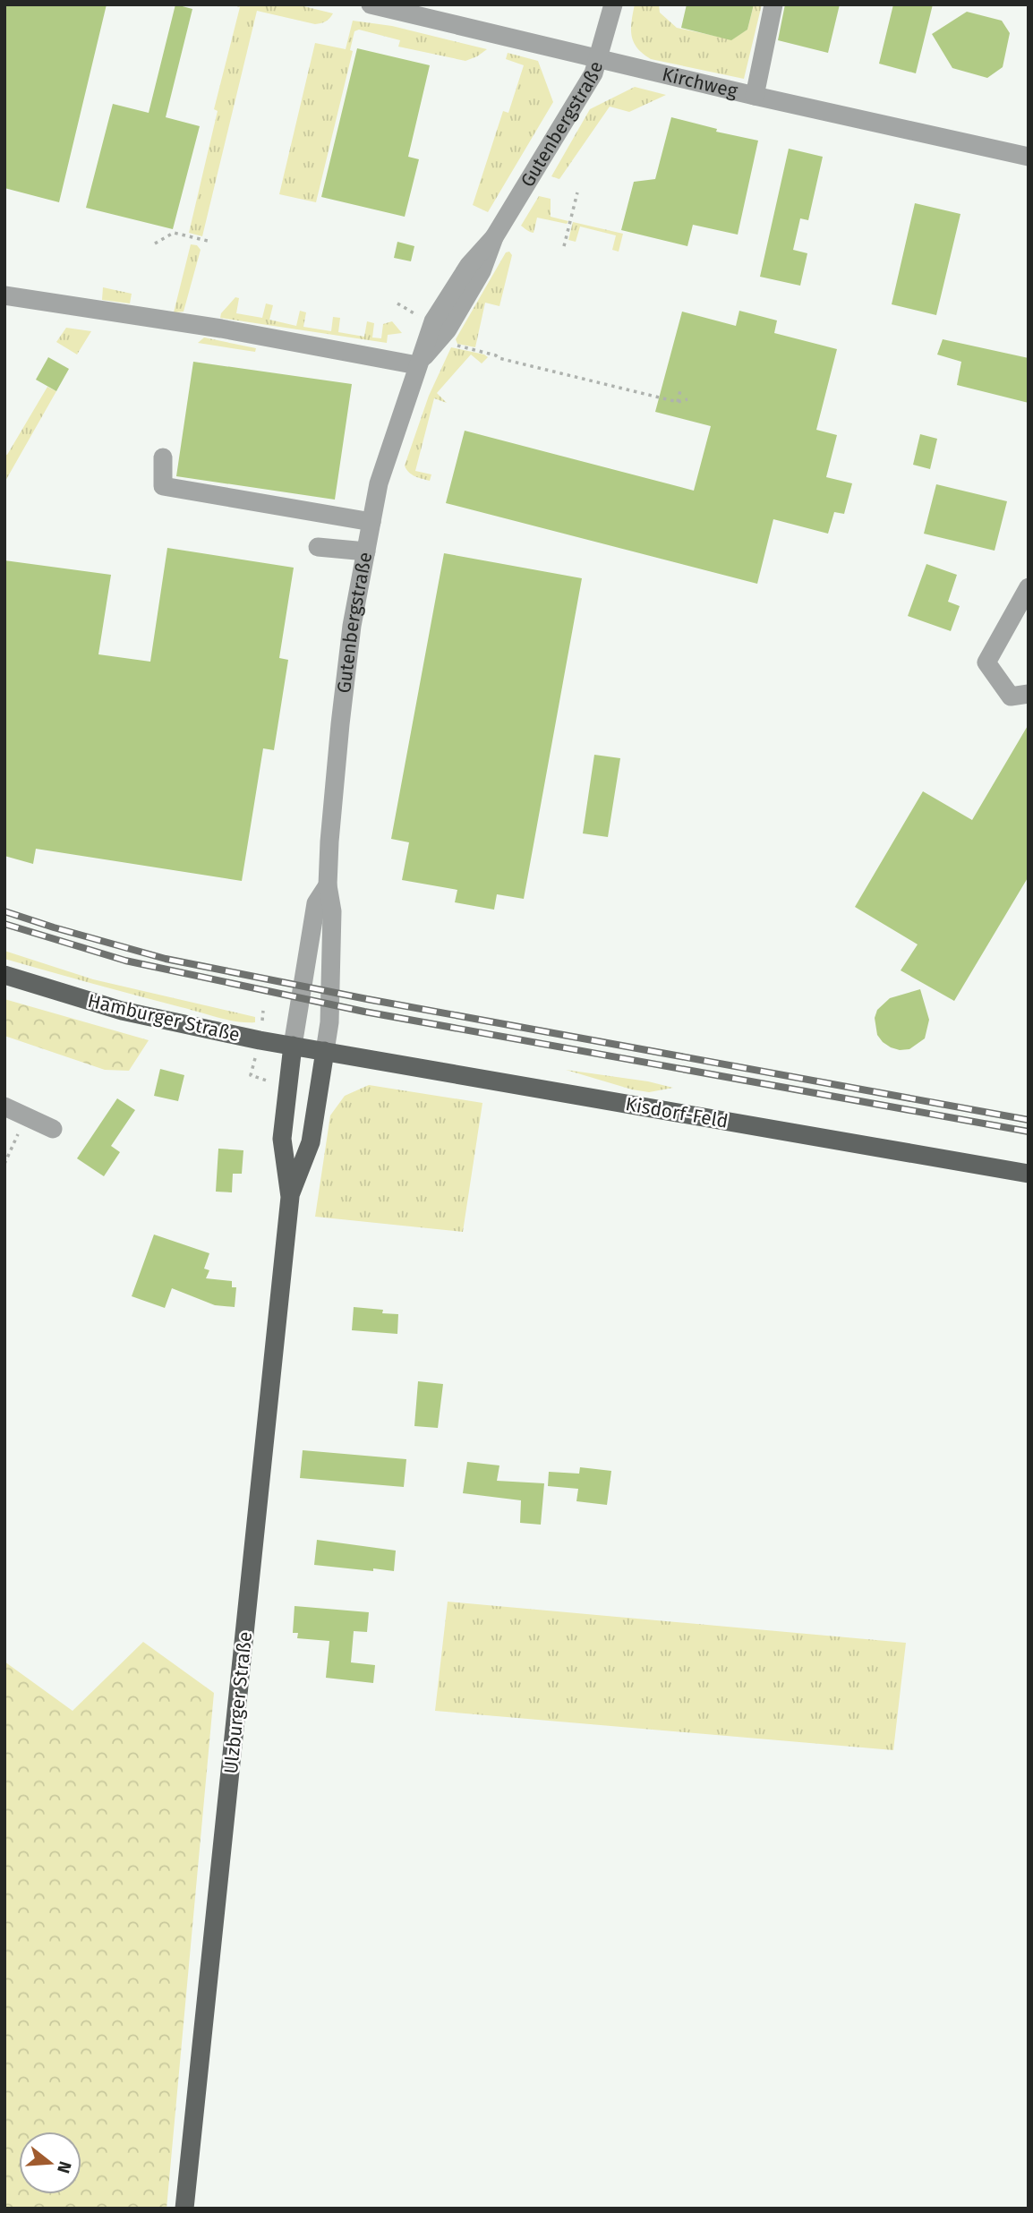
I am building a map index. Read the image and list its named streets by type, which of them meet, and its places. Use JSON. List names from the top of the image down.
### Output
{
  "streets": {
    "main road": ["Hamburger Straße", "Kisdorf-Feld", "Ulzburger Straße"],
    "street": ["Kirchweg", "Gutenbergstraße"]
  },
  "crossings": [
    ["Kirchweg", "Gutenbergstraße"],
    ["Gutenbergstraße", "Hamburger Straße"],
    ["Gutenbergstraße", "Kisdorf-Feld"],
    ["Gutenbergstraße", "Ulzburger Straße"],
    ["Hamburger Straße", "Kisdorf-Feld"],
    ["Hamburger Straße", "Ulzburger Straße"],
    ["Kisdorf-Feld", "Ulzburger Straße"]
  ],
  "north": "right"
}
